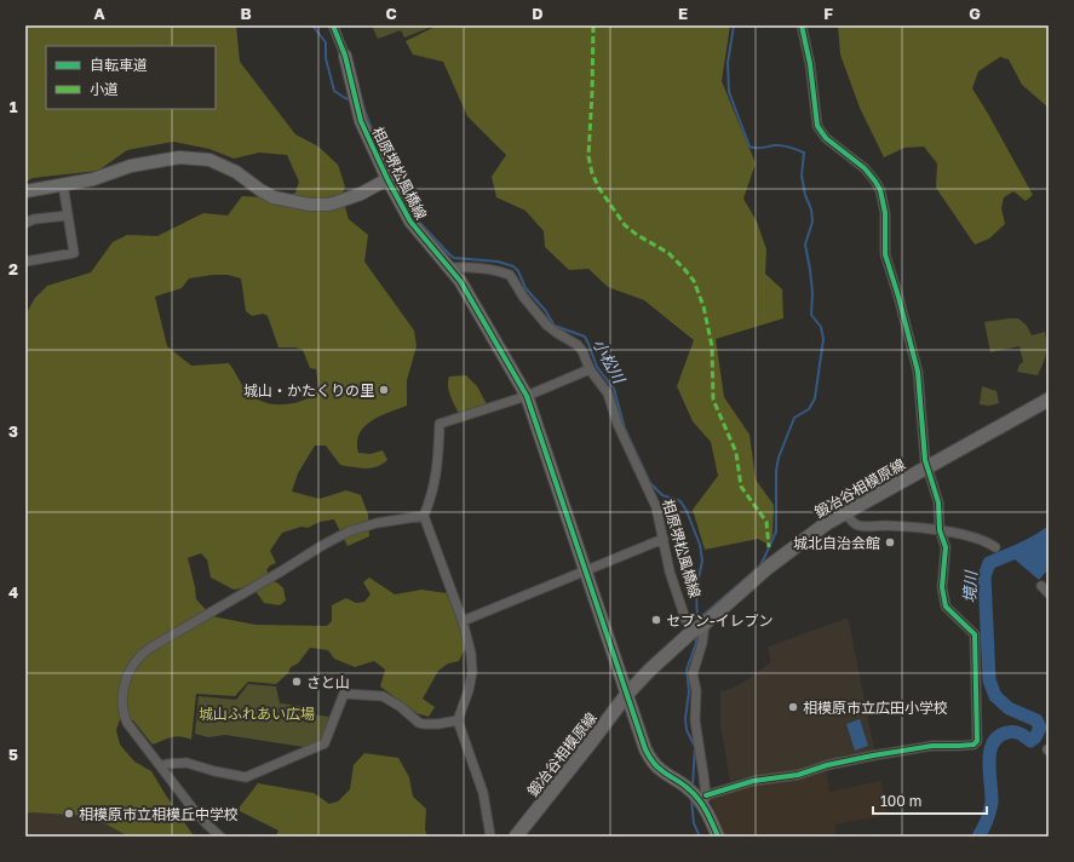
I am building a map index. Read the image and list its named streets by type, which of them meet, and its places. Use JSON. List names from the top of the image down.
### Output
{
  "streets": {
    "main road": ["鍛冶谷相模原線"],
    "street": ["相原堺松風橋線"]
  },
  "crossings": [
    ["相原堺松風橋線", "鍛冶谷相模原線"]
  ],
  "water": ["小松川", "境川"],
  "parks": ["城山ふれあい広場"],
  "places": [
    "城山・かたくりの里",
    "城北自治会館",
    "セブン-イレブン",
    "さと山",
    "相模原市立広田小学校",
    "相模原市立相模丘中学校"
  ],
  "legend": ["自転車道", "小道"],
  "scale_bar": "100 m",
  "grid": {
    "columns": [
      "A",
      "B",
      "C",
      "D",
      "E",
      "F",
      "G"
    ],
    "rows": [
      "1",
      "2",
      "3",
      "4",
      "5"
    ]
  }
}
